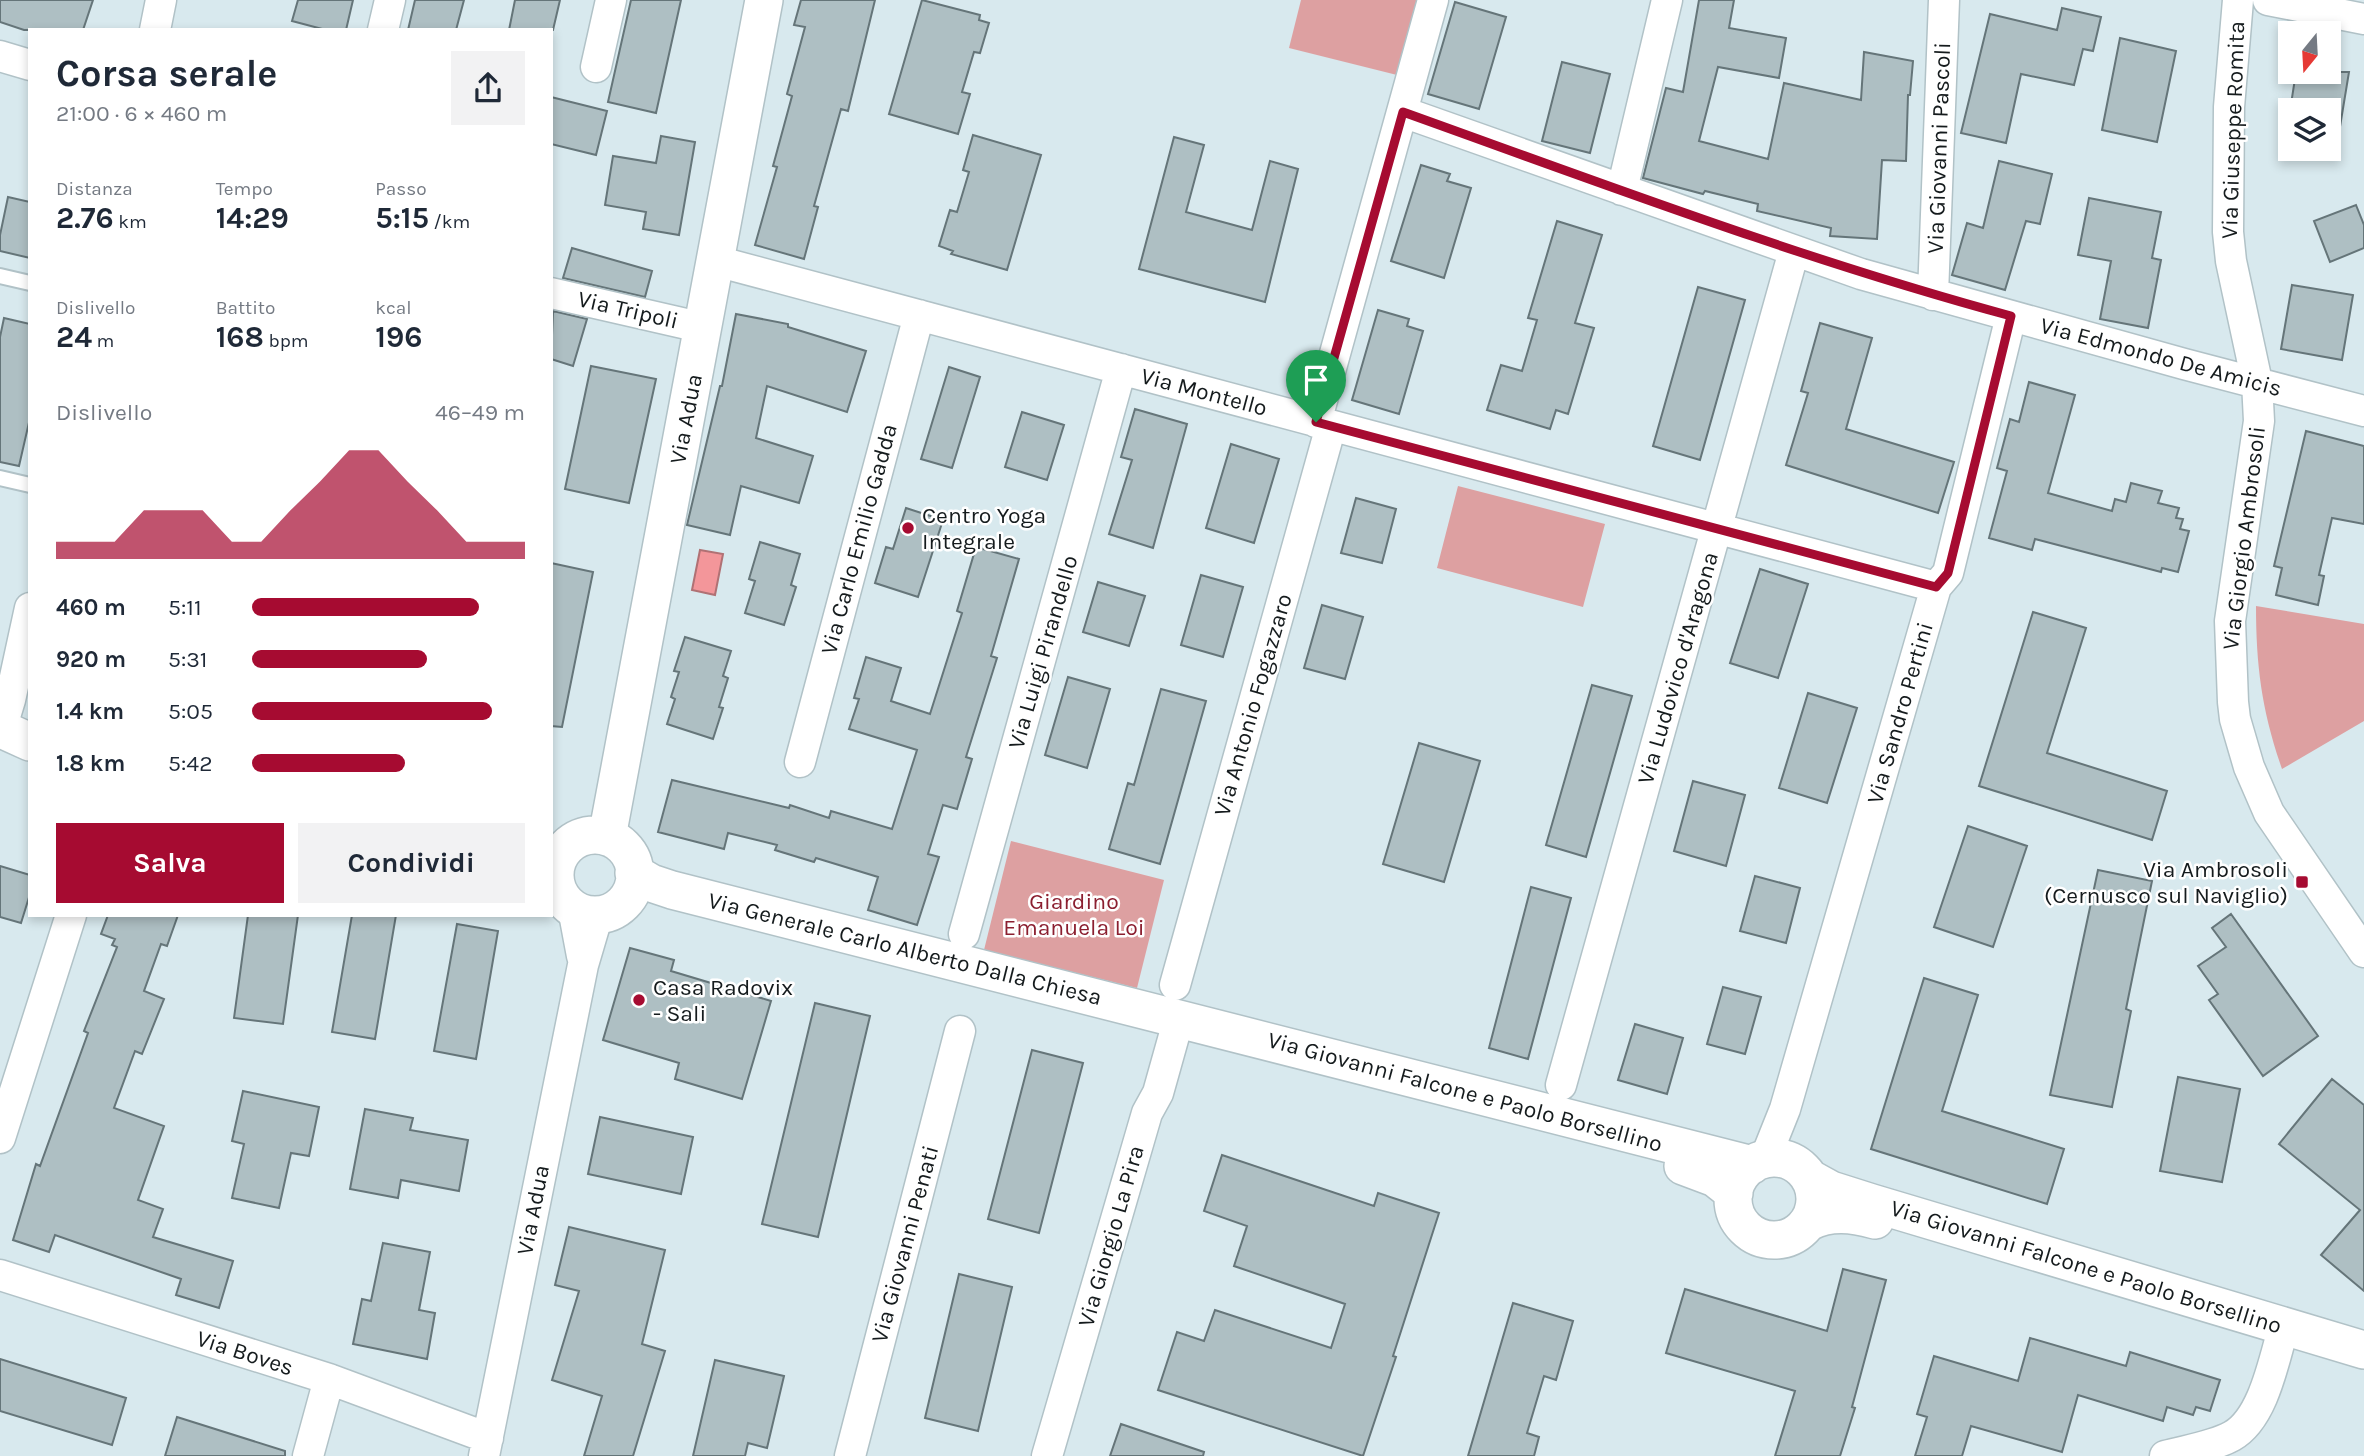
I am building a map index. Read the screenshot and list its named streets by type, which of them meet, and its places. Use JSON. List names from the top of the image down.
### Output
{
  "streets": {
    "street": [
      "Via Giuseppe Romita",
      "Via Giovanni Pascoli",
      "Via Tripoli",
      "Via Edmondo De Amicis",
      "Via Montello",
      "Via Adua",
      "Via Giorgio Ambrosoli",
      "Via Carlo Emilio Gadda",
      "Via Luigi Pirandello",
      "Via Ludovico d'Aragona",
      "Via Antonio Fogazzaro",
      "Via Sandro Pertini",
      "Via Generale Carlo Alberto Dalla Chiesa",
      "Via Giovanni Falcone e Paolo Borsellino",
      "Via Giorgio La Pira",
      "Via Giovanni Penati",
      "Via Boves"
    ]
  },
  "crossings": [
    ["Via Giuseppe Romita", "Via Edmondo De Amicis"],
    ["Via Giuseppe Romita", "Via Giorgio Ambrosoli"],
    ["Via Giovanni Pascoli", "Via Edmondo De Amicis"],
    ["Via Tripoli", "Via Adua"],
    ["Via Edmondo De Amicis", "Via Giorgio Ambrosoli"],
    ["Via Edmondo De Amicis", "Via Ludovico d'Aragona"],
    ["Via Edmondo De Amicis", "Via Antonio Fogazzaro"],
    ["Via Edmondo De Amicis", "Via Sandro Pertini"],
    ["Via Montello", "Via Adua"],
    ["Via Montello", "Via Carlo Emilio Gadda"],
    ["Via Montello", "Via Luigi Pirandello"],
    ["Via Montello", "Via Ludovico d'Aragona"],
    ["Via Montello", "Via Antonio Fogazzaro"],
    ["Via Montello", "Via Sandro Pertini"],
    ["Via Adua", "Via Generale Carlo Alberto Dalla Chiesa"],
    ["Via Adua", "Via Boves"],
    ["Via Antonio Fogazzaro", "Via Generale Carlo Alberto Dalla Chiesa"],
    ["Via Antonio Fogazzaro", "Via Giovanni Falcone e Paolo Borsellino"],
    ["Via Antonio Fogazzaro", "Via Giorgio La Pira"],
    ["Via Sandro Pertini", "Via Giovanni Falcone e Paolo Borsellino"],
    ["Via Generale Carlo Alberto Dalla Chiesa", "Via Giovanni Falcone e Paolo Borsellino"],
    ["Via Generale Carlo Alberto Dalla Chiesa", "Via Giorgio La Pira"],
    ["Via Giovanni Falcone e Paolo Borsellino", "Via Giorgio La Pira"]
  ],
  "parks": ["Giardino Emanuela Loi"],
  "places": {
    "other": ["Centro Yoga Integrale", "Casa Radovix - Sali"],
    "transit": ["Via Ambrosoli (Cernusco sul Naviglio)"]
  },
  "north": "bottom",
  "page": {
    "heading": ["Corsa serale", "21:00 · 6 × 460 m"],
    "stats": [
      ["Distanza", "2.76 km"],
      ["Tempo", "14:29"],
      ["Passo", "5:15 /km"],
      ["Dislivello", "24 m"],
      ["Battito", "168 bpm"],
      ["kcal", "196"]
    ],
    "chart": ["Dislivello", "46–49 m"],
    "list": [
      {
        "name": "460 m",
        "note": "5:11"
      },
      {
        "name": "920 m",
        "note": "5:31"
      },
      {
        "name": "1.4 km",
        "note": "5:05"
      },
      {
        "name": "1.8 km",
        "note": "5:42"
      }
    ],
    "buttons": ["Salva", "Condividi"]
  }
}
